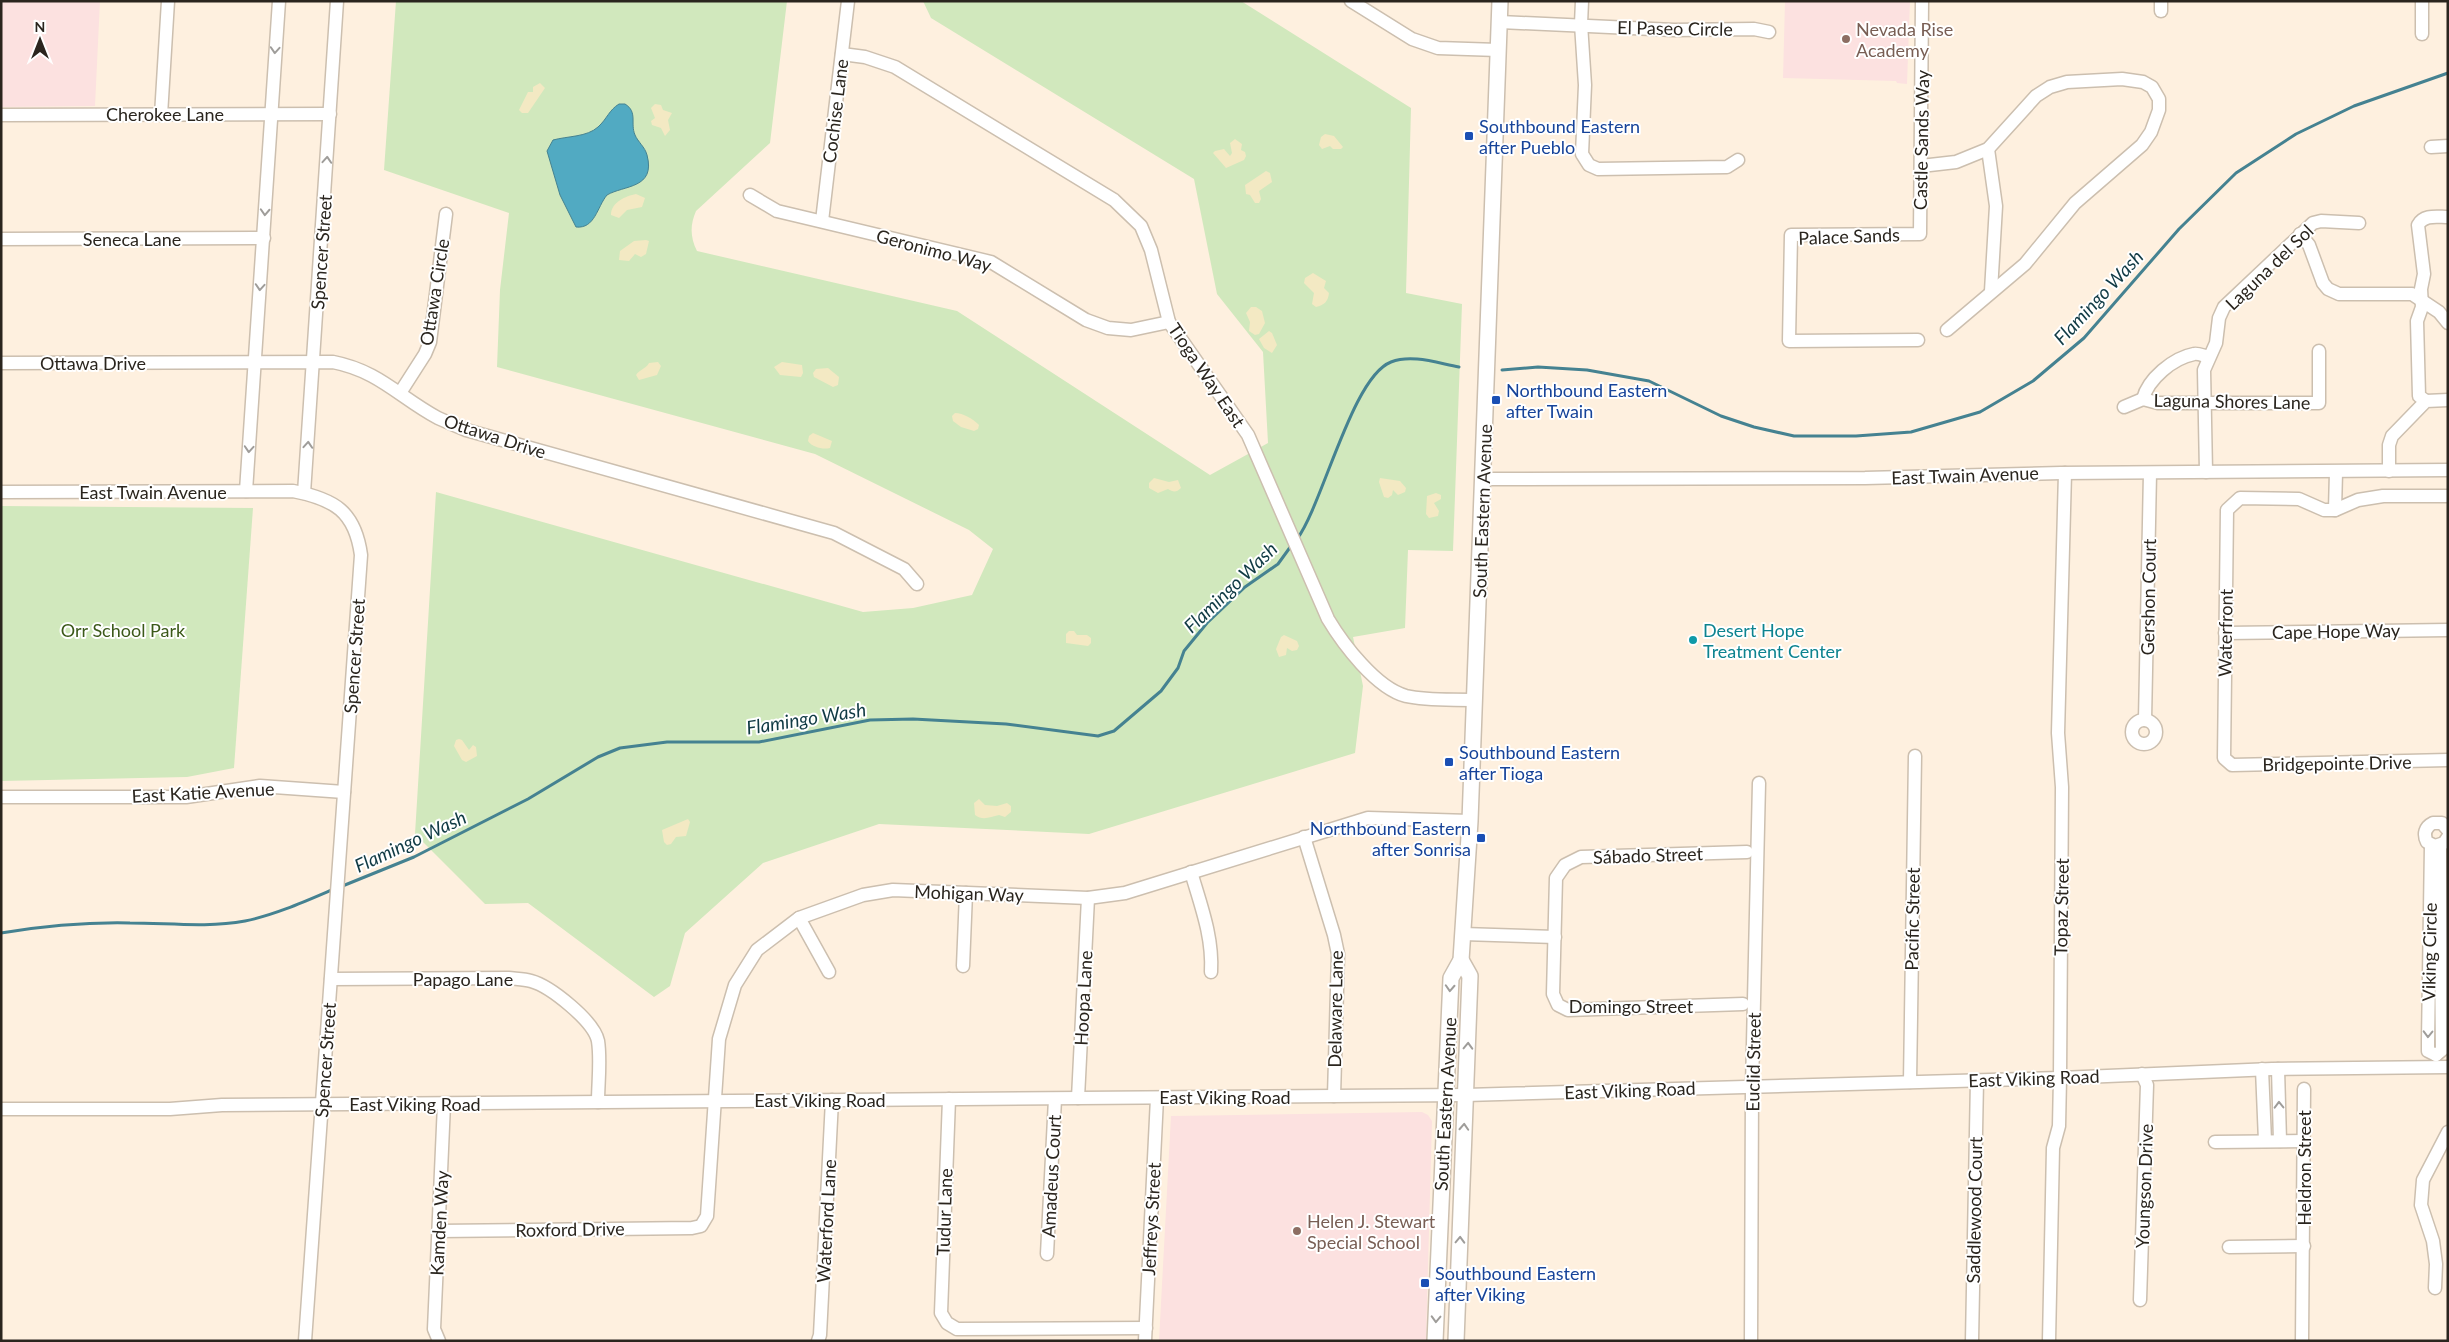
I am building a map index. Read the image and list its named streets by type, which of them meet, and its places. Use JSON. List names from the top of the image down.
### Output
{
  "streets": {
    "main road": ["South Eastern Avenue"],
    "street": [
      "El Paseo Circle",
      "Cochise Lane",
      "Cherokee Lane",
      "Castle Sands Way",
      "Palace Sands",
      "Seneca Lane",
      "Geronimo Way",
      "Spencer Street",
      "Laguna del Sol",
      "Ottawa Circle",
      "Ottawa Drive",
      "Tioga Way East",
      "Laguna Shores Lane",
      "East Twain Avenue",
      "Gershon Court",
      "Cape Hope Way",
      "Waterfront",
      "Bridgepointe Drive",
      "East Katie Avenue",
      "Sábado Street",
      "Mohigan Way",
      "Topaz Street",
      "Pacific Street",
      "Viking Circle",
      "Papago Lane",
      "Hoopa Lane",
      "Domingo Street",
      "Delaware Lane",
      "Euclid Street",
      "East Viking Road",
      "Heldron Street",
      "Amadeus Court",
      "Youngson Drive",
      "Saddlewood Court",
      "Tudur Lane",
      "Jeffreys Street",
      "Waterford Lane",
      "Kamden Way",
      "Roxford Drive"
    ]
  },
  "crossings": [
    ["El Paseo Circle", "South Eastern Avenue"],
    ["Cochise Lane", "Geronimo Way"],
    ["Cochise Lane", "Tioga Way East"],
    ["Cherokee Lane", "Spencer Street"],
    ["Castle Sands Way", "Palace Sands"],
    ["Geronimo Way", "Tioga Way East"],
    ["Spencer Street", "Ottawa Drive"],
    ["Spencer Street", "East Twain Avenue"],
    ["Spencer Street", "East Katie Avenue"],
    ["Spencer Street", "Papago Lane"],
    ["Spencer Street", "East Viking Road"],
    ["Laguna del Sol", "Laguna Shores Lane"],
    ["Laguna del Sol", "East Twain Avenue"],
    ["Ottawa Circle", "Ottawa Drive"],
    ["Tioga Way East", "South Eastern Avenue"],
    ["East Twain Avenue", "South Eastern Avenue"],
    ["East Twain Avenue", "Gershon Court"],
    ["East Twain Avenue", "Topaz Street"],
    ["South Eastern Avenue", "Mohigan Way"],
    ["South Eastern Avenue", "East Viking Road"],
    ["Cape Hope Way", "Waterfront"],
    ["Waterfront", "Bridgepointe Drive"],
    ["Sábado Street", "Domingo Street"],
    ["Mohigan Way", "Hoopa Lane"],
    ["Mohigan Way", "Delaware Lane"],
    ["Mohigan Way", "East Viking Road"],
    ["Mohigan Way", "Roxford Drive"],
    ["Topaz Street", "East Viking Road"],
    ["Pacific Street", "East Viking Road"],
    ["Viking Circle", "East Viking Road"],
    ["Papago Lane", "East Viking Road"],
    ["Hoopa Lane", "East Viking Road"],
    ["Delaware Lane", "East Viking Road"],
    ["Euclid Street", "East Viking Road"],
    ["East Viking Road", "Amadeus Court"],
    ["East Viking Road", "Youngson Drive"],
    ["East Viking Road", "Saddlewood Court"],
    ["East Viking Road", "Tudur Lane"],
    ["East Viking Road", "Jeffreys Street"],
    ["East Viking Road", "Waterford Lane"],
    ["East Viking Road", "Kamden Way"],
    ["Tudur Lane", "Jeffreys Street"],
    ["Kamden Way", "Roxford Drive"]
  ],
  "water": ["Flamingo Wash"],
  "parks": ["Orr School Park"],
  "places": {
    "other": ["Nevada Rise Academy", "Desert Hope Treatment Center", "Helen J. Stewart Special School"],
    "transit": [
      "Southbound Eastern after Pueblo",
      "Northbound Eastern after Twain",
      "Southbound Eastern after Tioga",
      "Northbound Eastern after Sonrisa",
      "Southbound Eastern after Viking"
    ]
  },
  "north": "top"
}
